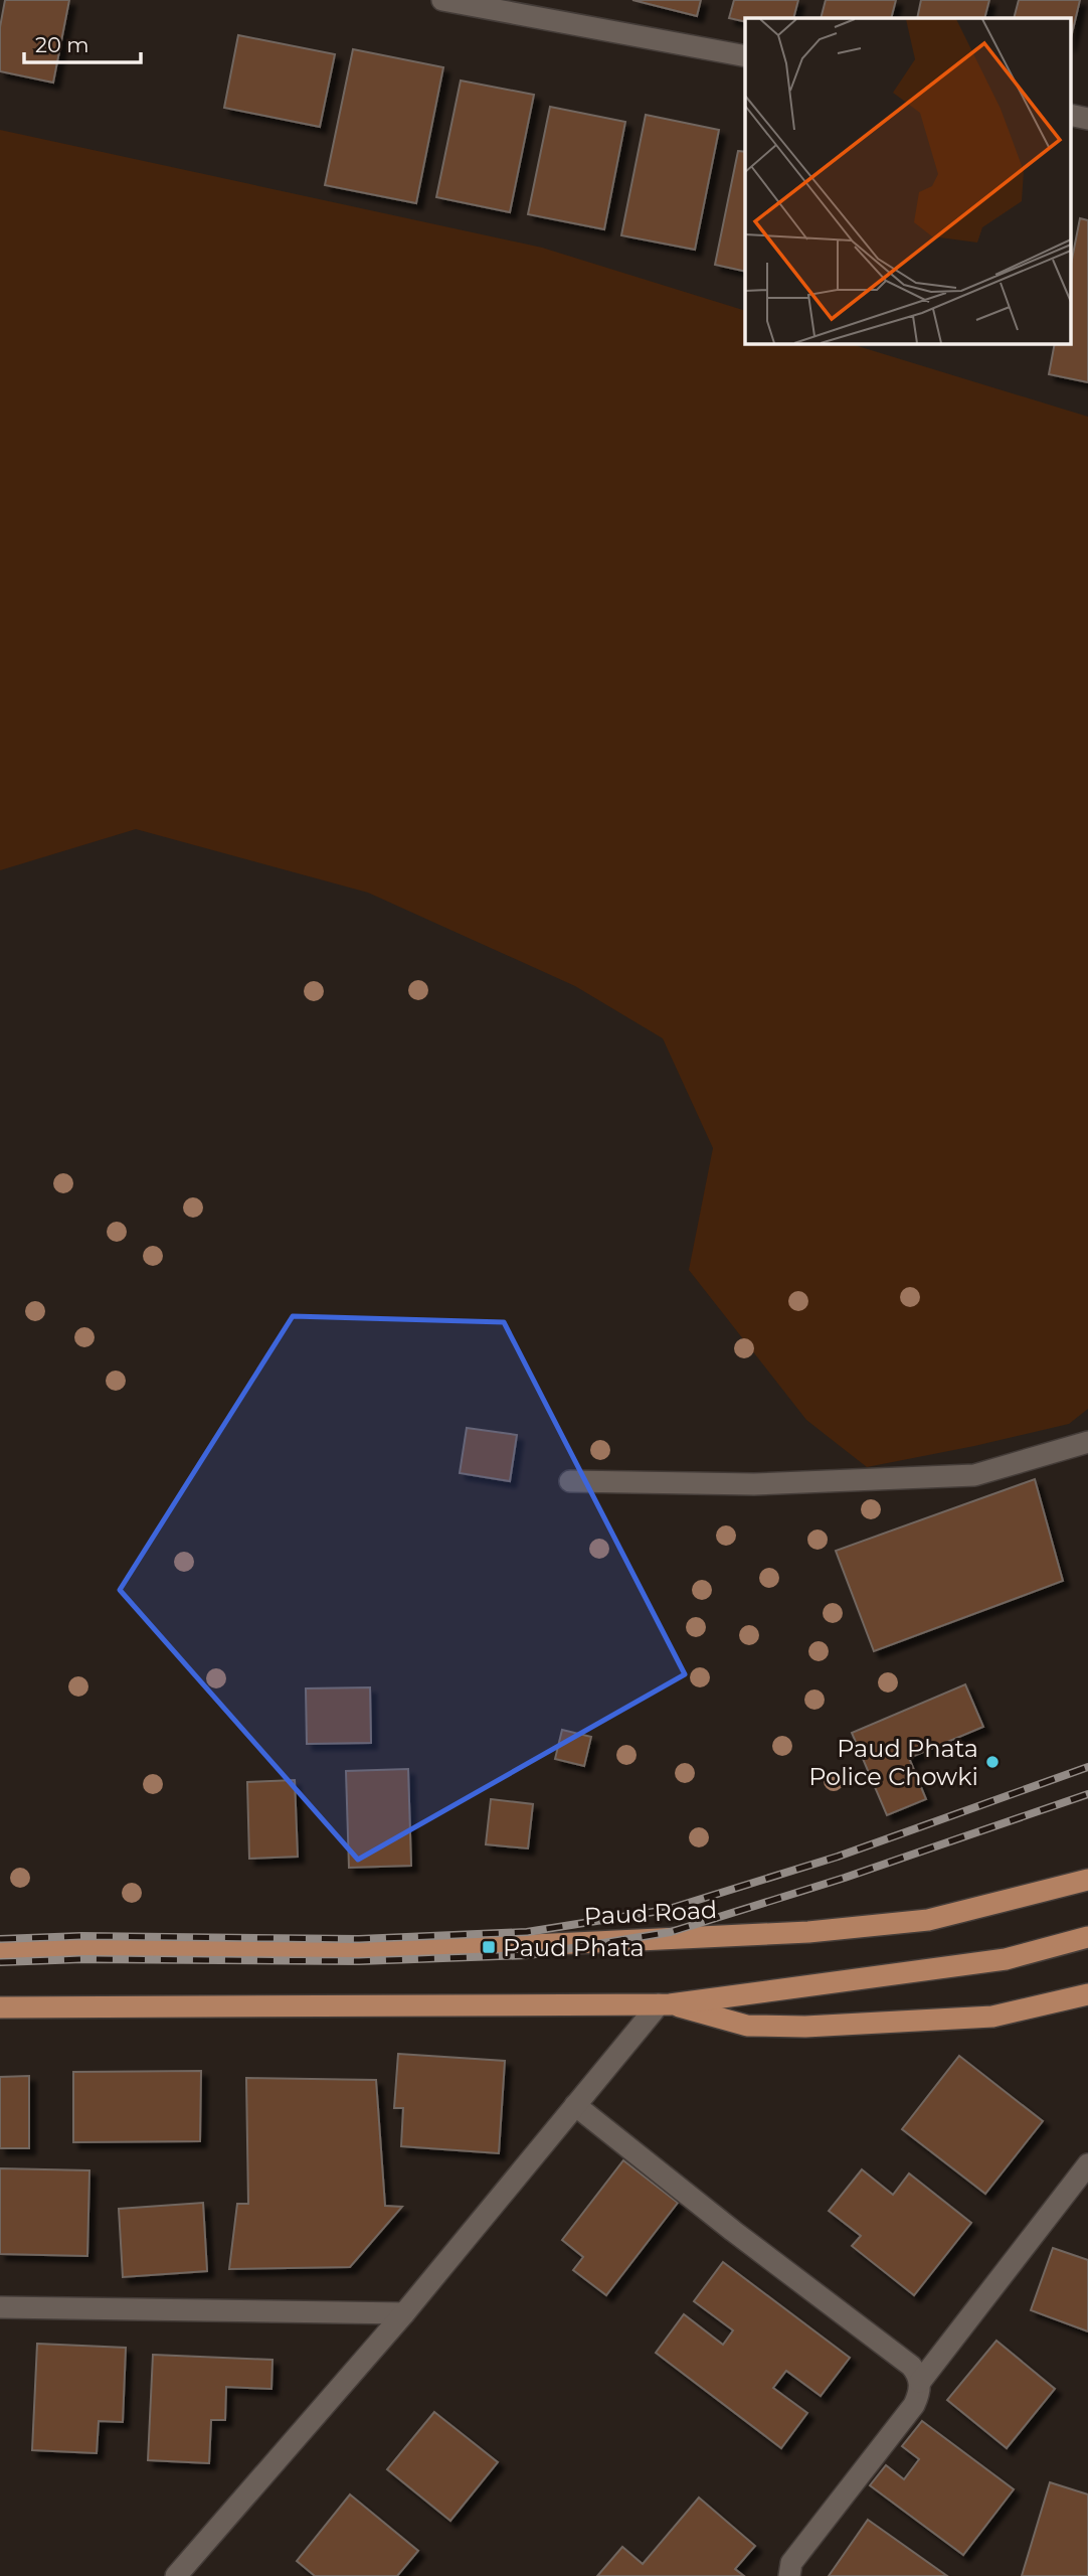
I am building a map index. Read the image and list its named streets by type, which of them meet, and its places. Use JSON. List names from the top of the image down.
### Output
{
  "streets": {
    "main road": ["Paud Road"]
  },
  "places": {
    "other": ["Paud Phata Police Chowki"],
    "transit": ["Paud Phata"]
  },
  "scale_bar": "20 m"
}
